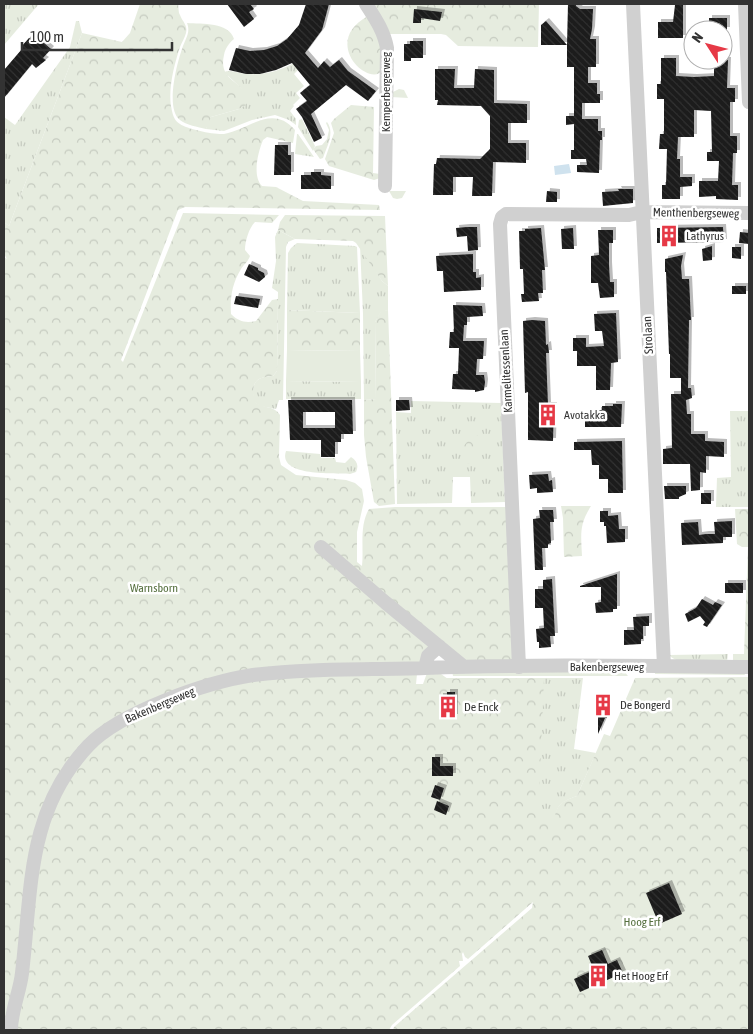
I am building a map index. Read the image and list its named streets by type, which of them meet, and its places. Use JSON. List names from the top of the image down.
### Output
{
  "streets": {
    "street": [
      "Kemperbergerweg",
      "Menthenbergseweg",
      "Strolaan",
      "Karmelitessenlaan",
      "Bakenbergseweg"
    ]
  },
  "crossings": [
    ["Menthenbergseweg", "Strolaan"],
    ["Menthenbergseweg", "Karmelitessenlaan"],
    ["Strolaan", "Karmelitessenlaan"],
    ["Strolaan", "Bakenbergseweg"],
    ["Karmelitessenlaan", "Bakenbergseweg"]
  ],
  "parks": ["Warnsborn", "Hoog Erf"],
  "places": {
    "building": [
      "Lathyrus",
      "Avotakka",
      "De Bongerd",
      "De Enck",
      "Het Hoog Erf"
    ]
  },
  "scale_bar": "100 m",
  "north": "top left"
}
